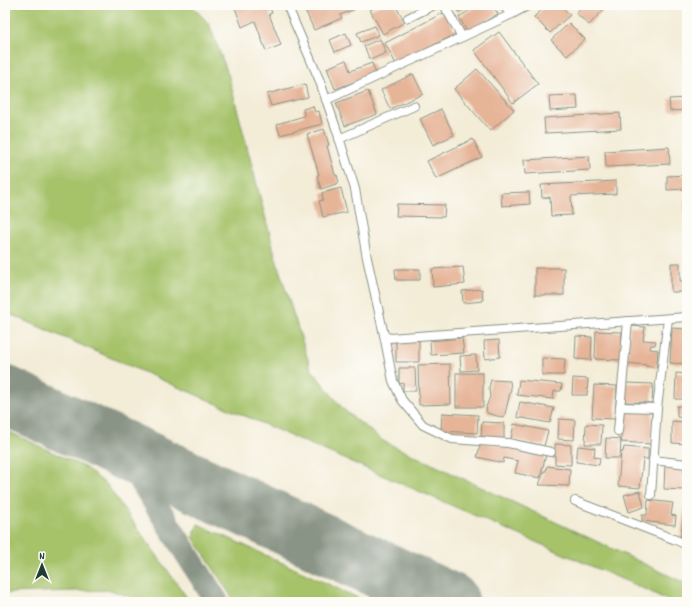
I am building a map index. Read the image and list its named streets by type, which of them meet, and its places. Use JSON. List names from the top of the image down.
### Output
{
  "north": "top"
}
